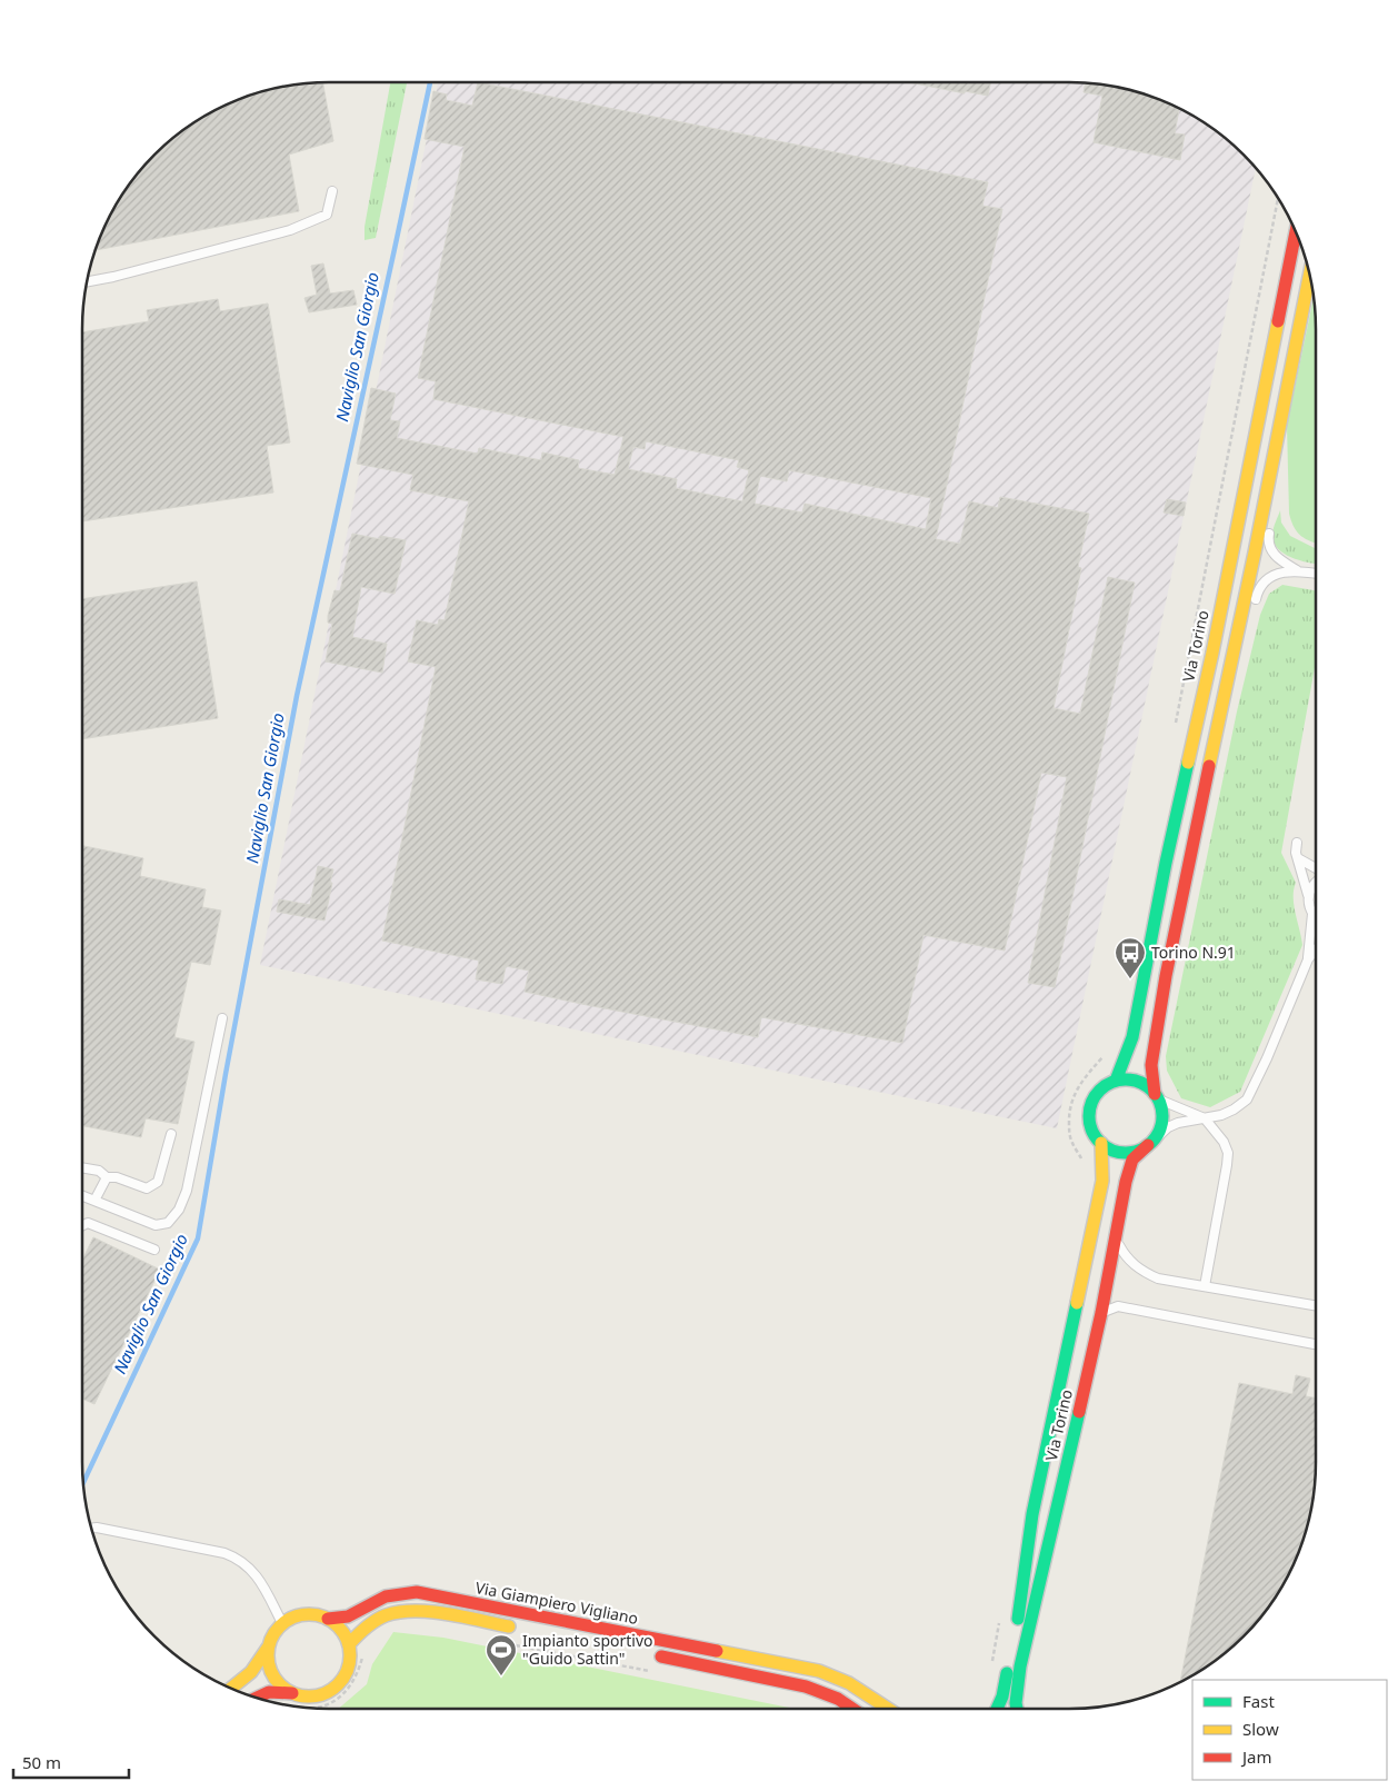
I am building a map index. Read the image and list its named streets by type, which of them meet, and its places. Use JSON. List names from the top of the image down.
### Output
{
  "streets": {
    "main road": ["Via Torino", "Via Giampiero Vigliano"]
  },
  "water": ["Naviglio San Giorgio"],
  "places": {
    "bus stop": ["Torino N.91"],
    "sports": ["Impianto sportivo \"Guido Sattin\""]
  },
  "legend": ["Fast", "Slow", "Jam"],
  "scale_bar": "50 m"
}
